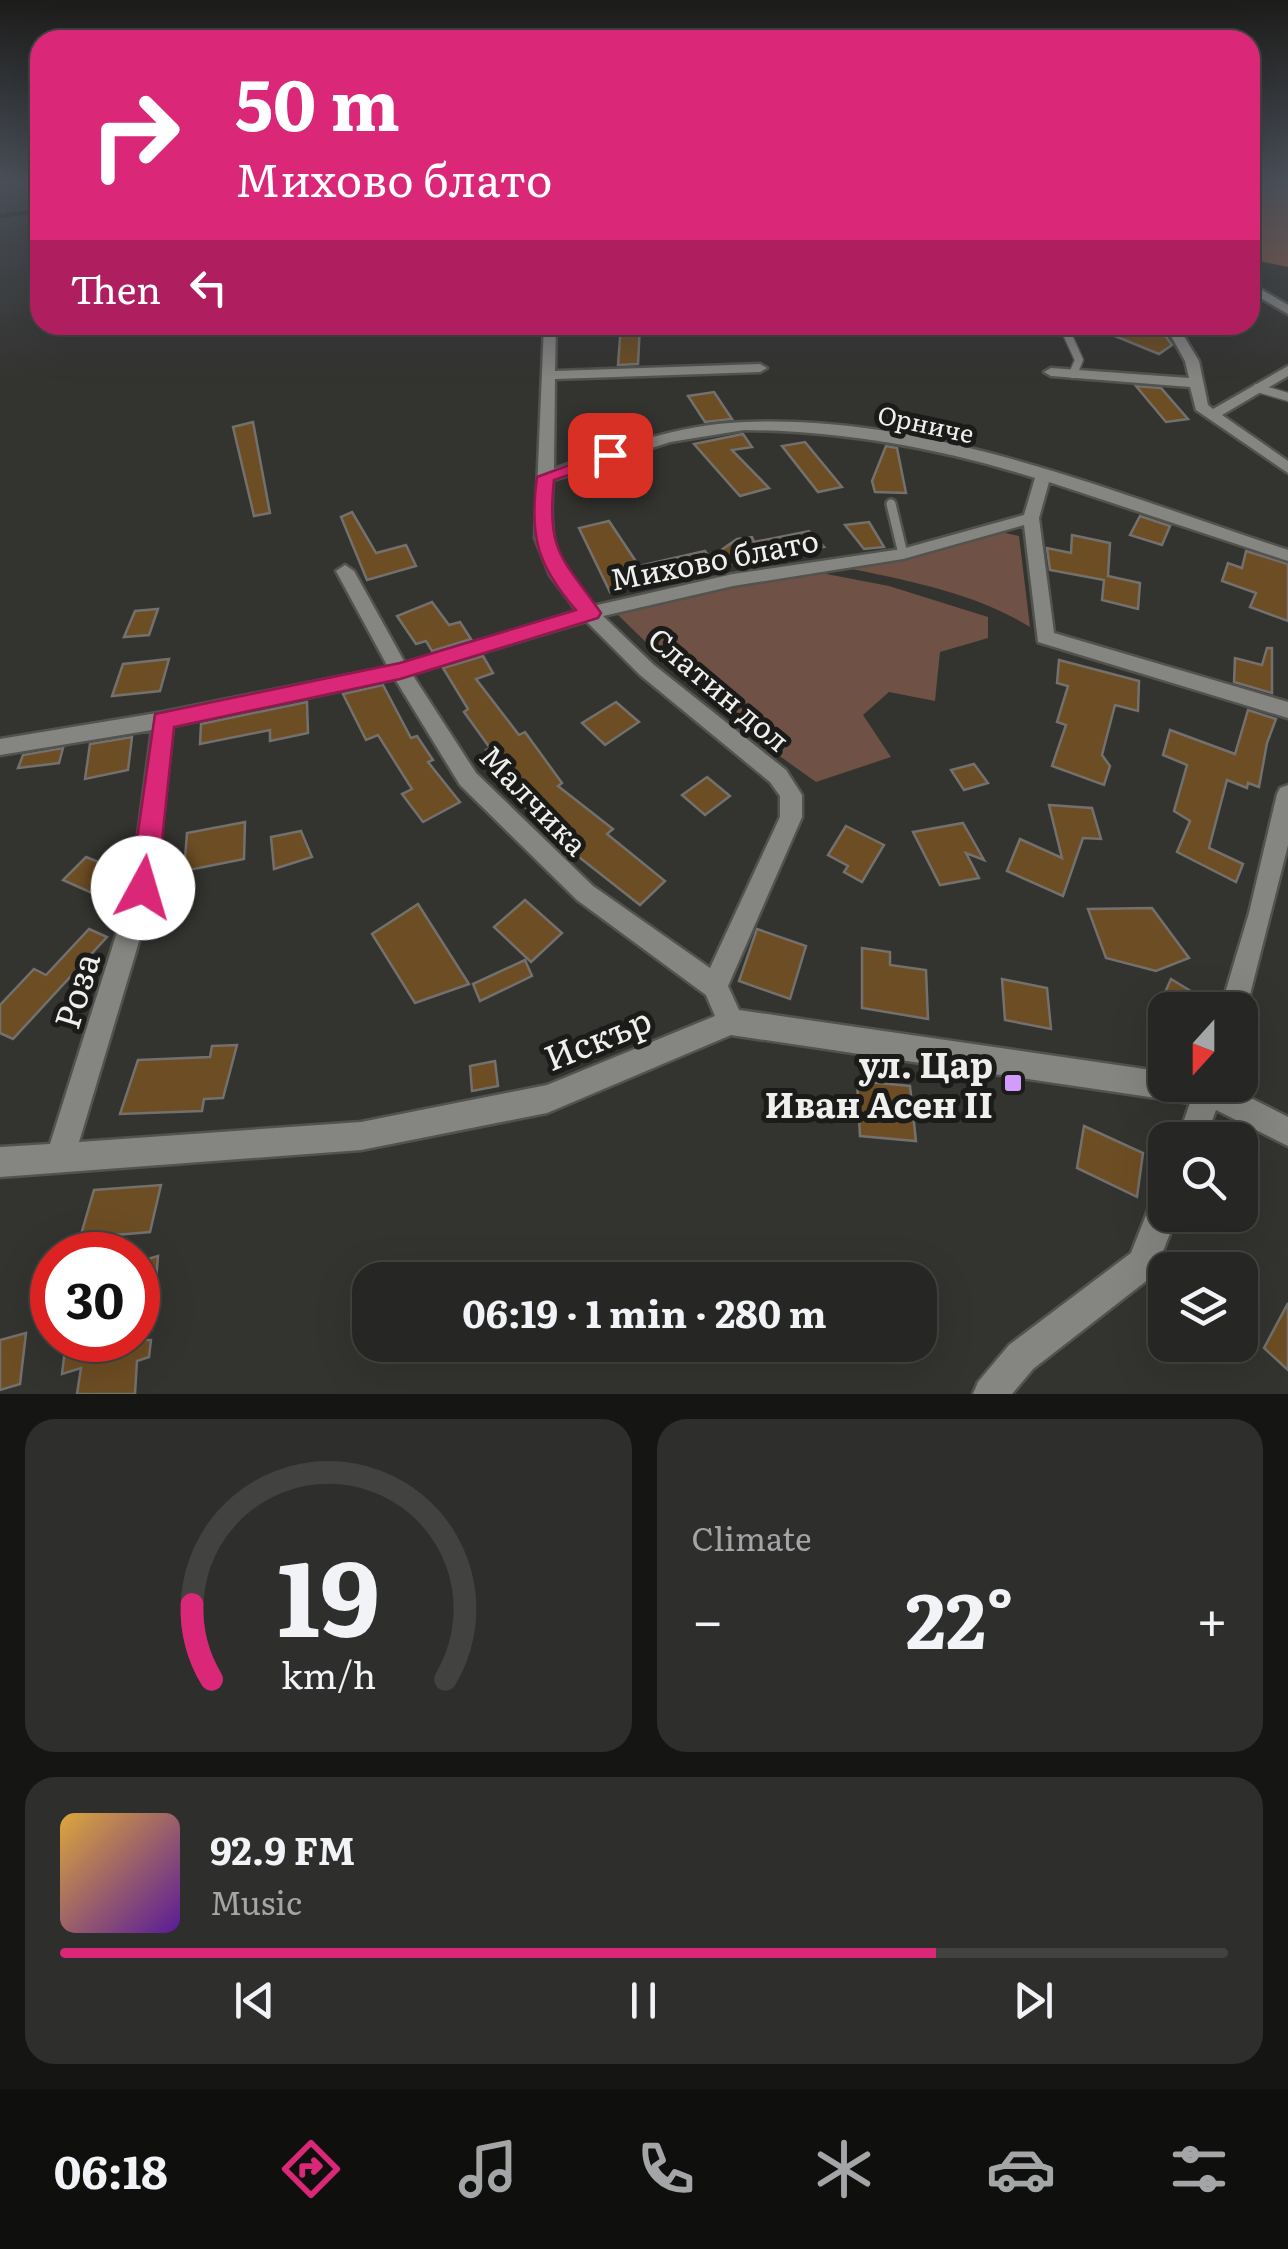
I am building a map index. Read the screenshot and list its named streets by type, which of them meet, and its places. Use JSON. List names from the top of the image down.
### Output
{
  "streets": {
    "street": [
      "Орниче",
      "Михово блато",
      "Слатин дол",
      "Малчика",
      "Роза",
      "Искър"
    ]
  },
  "crossings": [
    ["Орниче", "Слатин дол"],
    ["Михово блато", "Слатин дол"],
    ["Михово блато", "Малчика"],
    ["Михово блато", "Роза"],
    ["Слатин дол", "Малчика"],
    ["Роза", "Искър"]
  ],
  "places": {
    "transit": ["ул. Цар Иван Асен ІІ"]
  },
  "north": "bottom",
  "page": {
    "turn": ["50 m", "Михово блато"],
    "then": "Then",
    "limit": "30",
    "trip": "06:19 · 1 min · 280 m",
    "tile": "Climate",
    "heat": ["−", "22°", "+"],
    "song": ["92.9 FM", "Music"],
    "tabs": "06:18",
    "gauge": ["19", "km/h"]
  }
}
